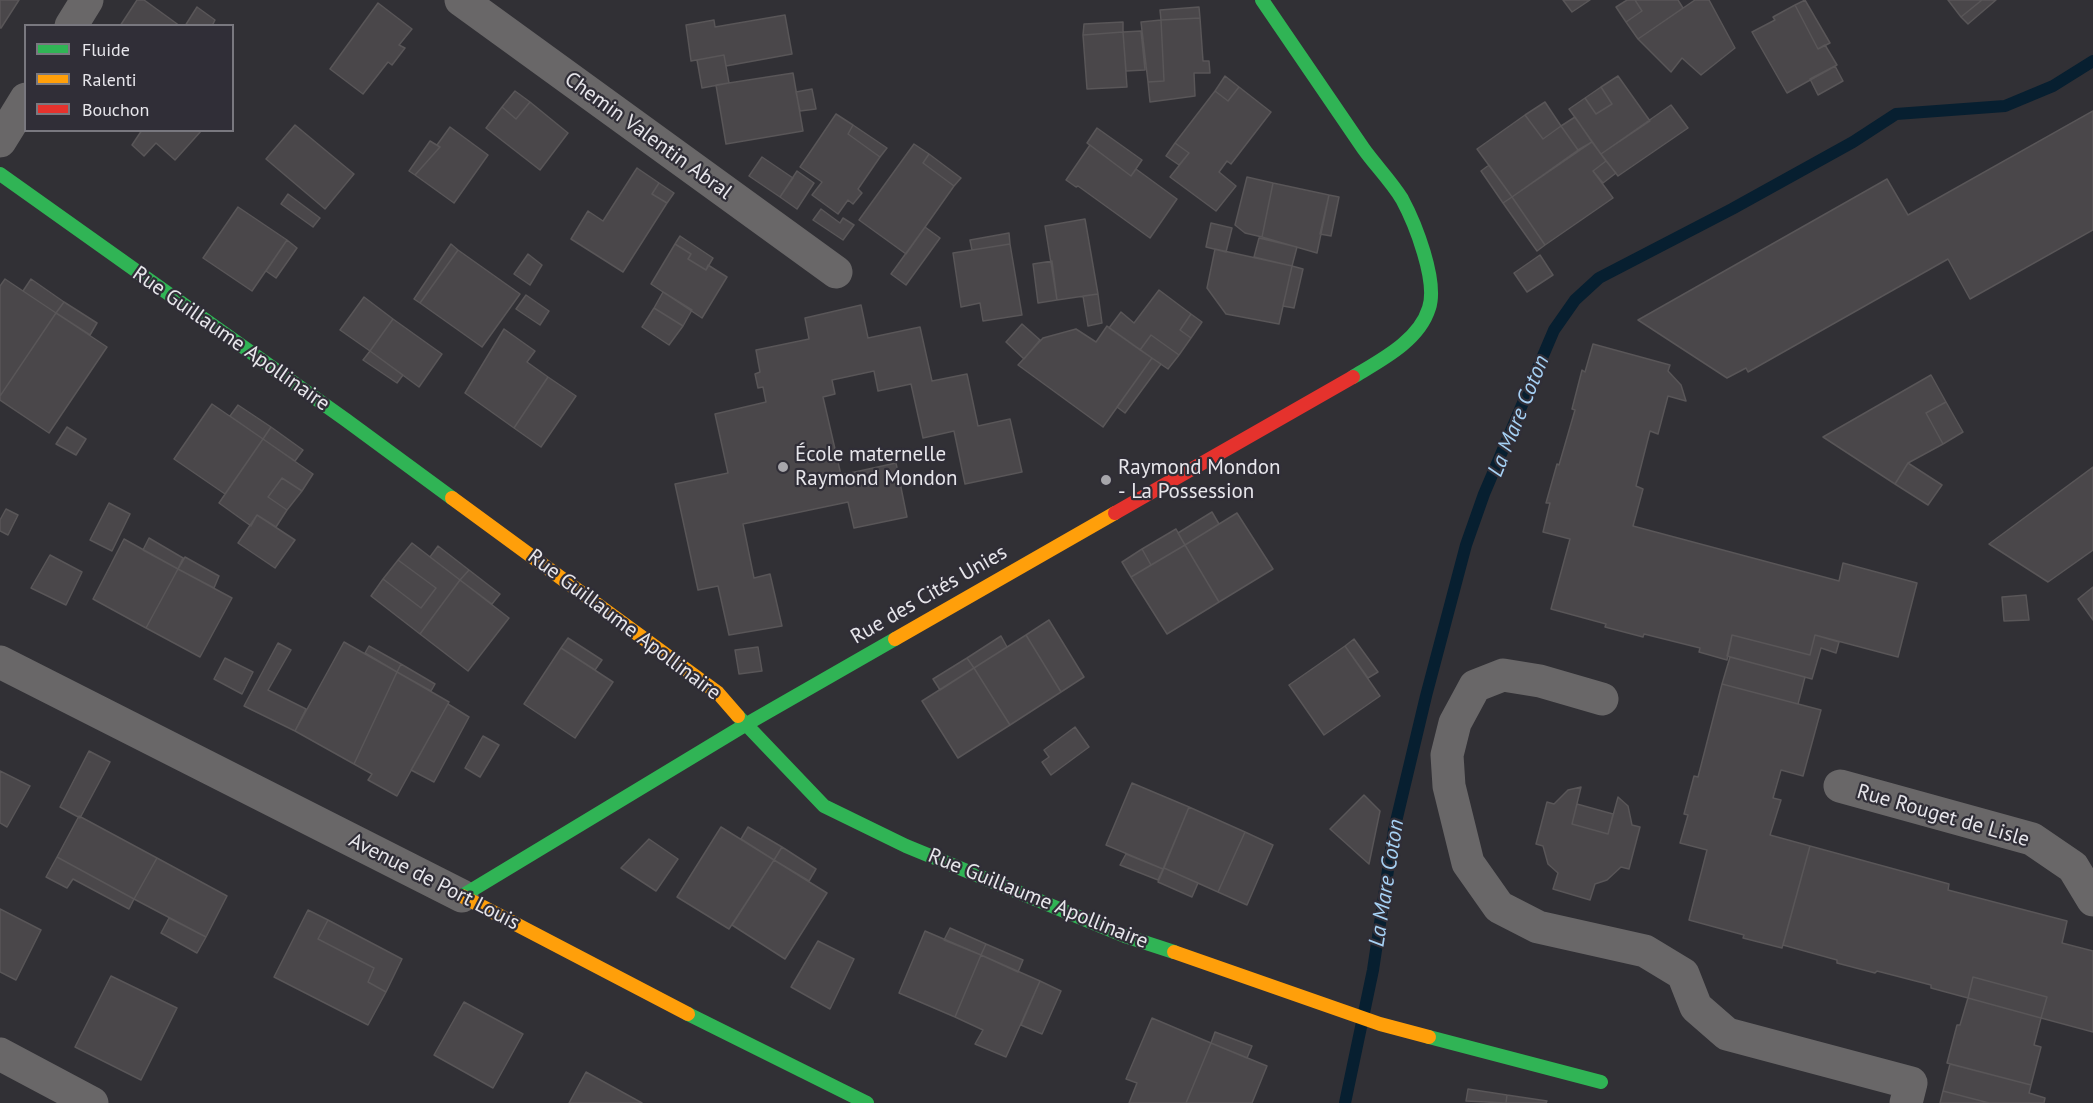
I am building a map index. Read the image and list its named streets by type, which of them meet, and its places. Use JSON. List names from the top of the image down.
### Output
{
  "streets": {
    "street": [
      "Chemin Valentin Abral",
      "Rue Guillaume Apollinaire",
      "Rue des Cités Unies",
      "Rue Rouget de Lisle",
      "Avenue de Port Louis"
    ]
  },
  "crossings": [
    ["Rue Guillaume Apollinaire", "Rue des Cités Unies"],
    ["Rue des Cités Unies", "Avenue de Port Louis"]
  ],
  "water": ["La Mare Coton"],
  "places": ["École maternelle Raymond Mondon", "Raymond Mondon - La Possession"],
  "legend": ["Fluide", "Ralenti", "Bouchon"]
}
